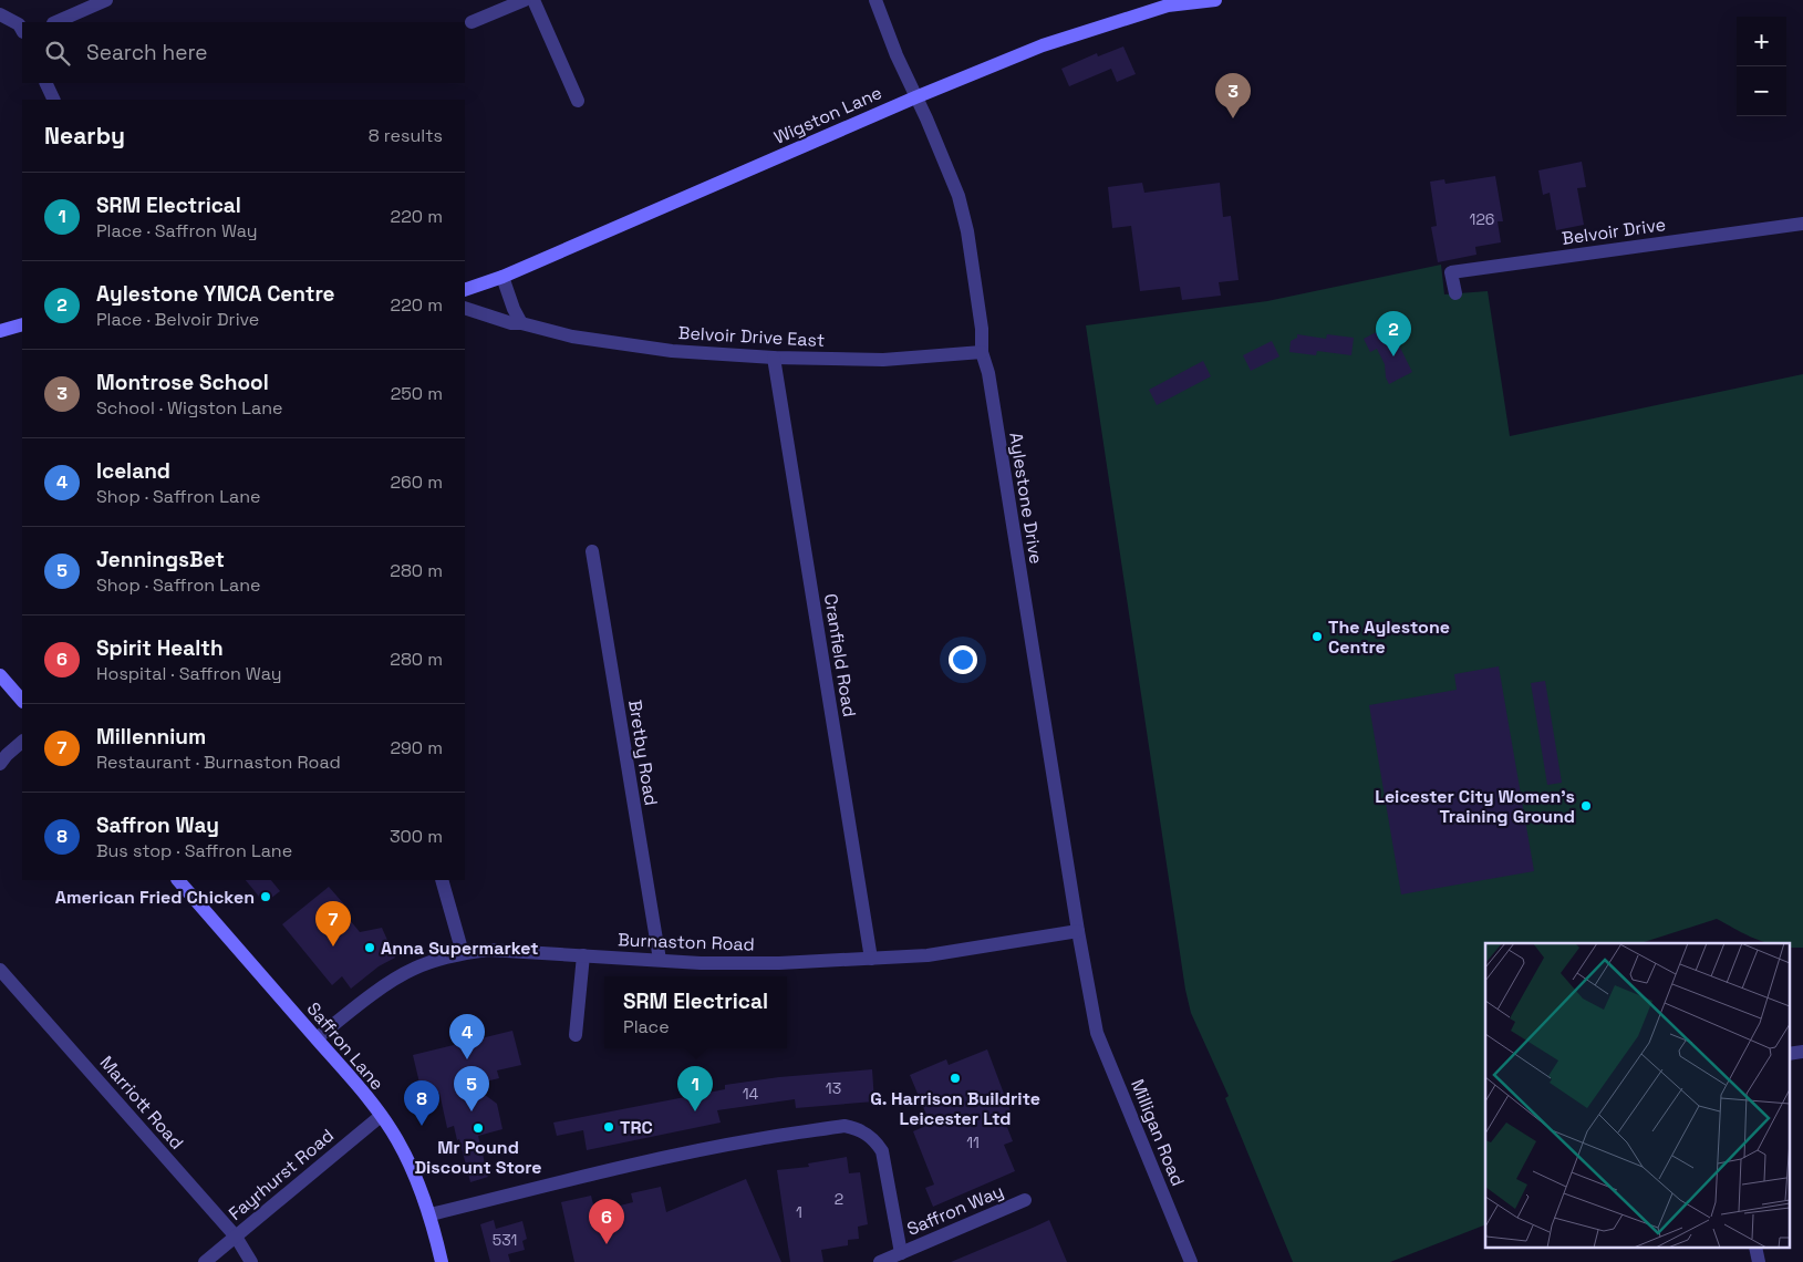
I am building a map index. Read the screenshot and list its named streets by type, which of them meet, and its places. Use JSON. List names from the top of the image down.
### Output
{
  "streets": {
    "street": [
      "Wigston Lane",
      "Belvoir Drive",
      "Belvoir Drive East",
      "Aylestone Drive",
      "Cranfield Road",
      "Bretby Road",
      "Burnaston Road",
      "Saffron Lane",
      "Marriott Road",
      "Milligan Road",
      "Fayrhurst Road",
      "Saffron Way"
    ]
  },
  "crossings": [
    ["Wigston Lane", "Aylestone Drive"],
    ["Belvoir Drive East", "Aylestone Drive"],
    ["Belvoir Drive East", "Cranfield Road"],
    ["Aylestone Drive", "Burnaston Road"],
    ["Aylestone Drive", "Milligan Road"],
    ["Cranfield Road", "Burnaston Road"],
    ["Bretby Road", "Burnaston Road"],
    ["Burnaston Road", "Saffron Lane"],
    ["Saffron Lane", "Fayrhurst Road"],
    ["Saffron Lane", "Saffron Way"],
    ["Marriott Road", "Fayrhurst Road"]
  ],
  "places": [
    "The Aylestone Centre",
    "Leicester City Women's Training Ground",
    "American Fried Chicken",
    "Anna Supermarket",
    "G. Harrison Buildrite Leicester Ltd",
    "TRC",
    "Mr Pound Discount Store"
  ],
  "house_numbers": [
    "126",
    "13",
    "14",
    "11",
    "2",
    "1",
    "531"
  ],
  "page": {
    "map_buttons": ["+", "−"],
    "search": "Search here",
    "pins": [
      "3",
      "2",
      "7",
      "4",
      "1",
      "5",
      "8",
      "6"
    ],
    "heading": ["Nearby", "8 results"],
    "list": [
      {
        "mark": "1",
        "name": "SRM Electrical",
        "note": "Place · Saffron Way",
        "value": "220 m"
      },
      {
        "mark": "2",
        "name": "Aylestone YMCA Centre",
        "note": "Place · Belvoir Drive",
        "value": "220 m"
      },
      {
        "mark": "3",
        "name": "Montrose School",
        "note": "School · Wigston Lane",
        "value": "250 m"
      },
      {
        "mark": "4",
        "name": "Iceland",
        "note": "Shop · Saffron Lane",
        "value": "260 m"
      },
      {
        "mark": "5",
        "name": "JenningsBet",
        "note": "Shop · Saffron Lane",
        "value": "280 m"
      },
      {
        "mark": "6",
        "name": "Spirit Health",
        "note": "Hospital · Saffron Way",
        "value": "280 m"
      },
      {
        "mark": "7",
        "name": "Millennium",
        "note": "Restaurant · Burnaston Road",
        "value": "290 m"
      },
      {
        "mark": "8",
        "name": "Saffron Way",
        "note": "Bus stop · Saffron Lane",
        "value": "300 m"
      }
    ],
    "popup": ["SRM Electrical", "Place"]
  }
}
